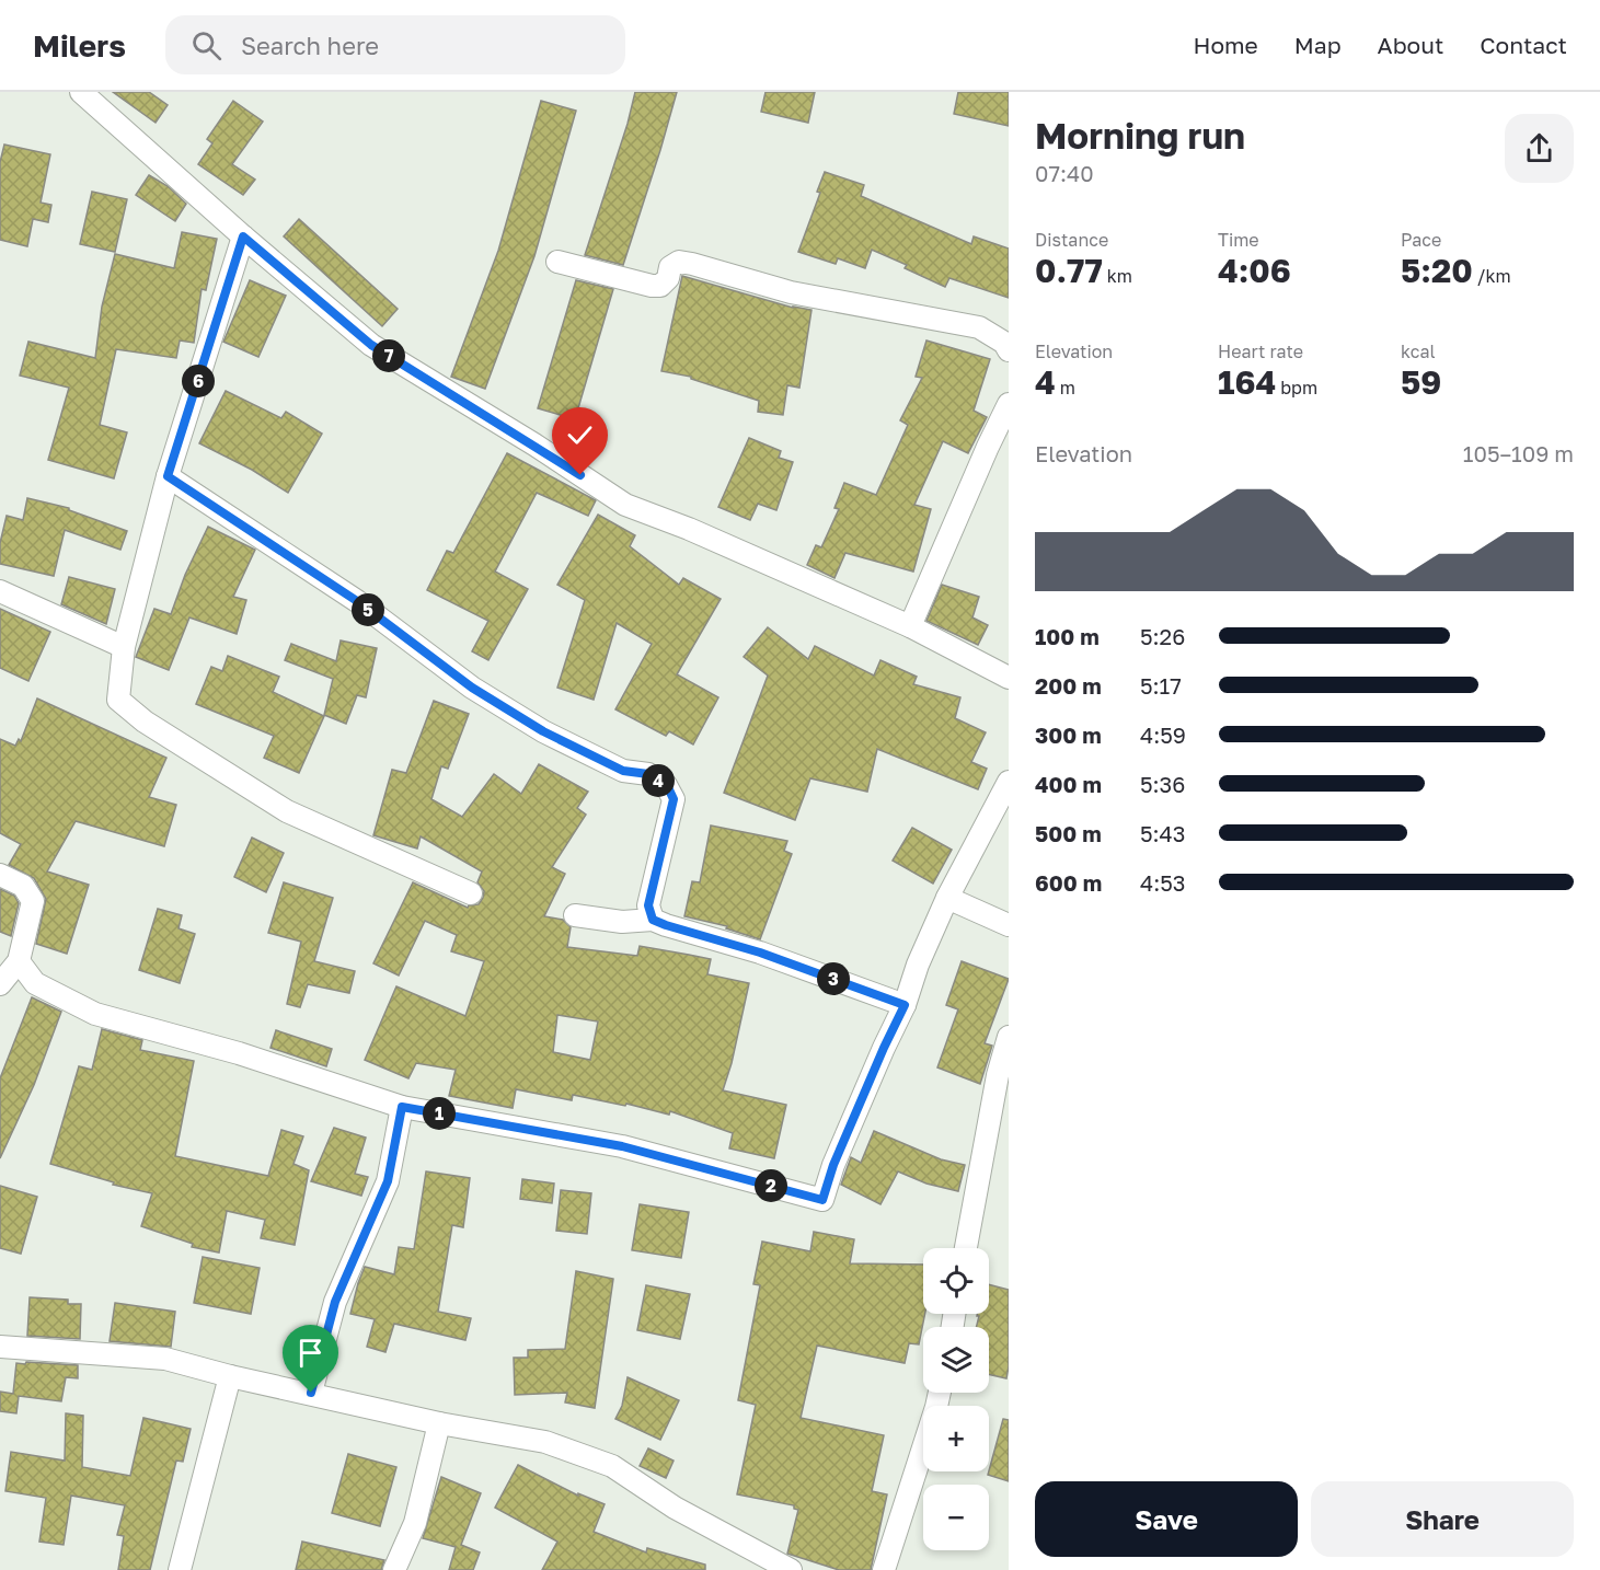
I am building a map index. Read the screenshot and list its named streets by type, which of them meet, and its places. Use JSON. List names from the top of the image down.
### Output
{
  "page": {
    "header": "Milers",
    "search": "Search here",
    "nav": [
      "Home",
      "Map",
      "About",
      "Contact"
    ],
    "heading": ["Morning run", "07:40"],
    "stats": [
      ["Distance", "0.77 km"],
      ["Time", "4:06"],
      ["Pace", "5:20 /km"],
      ["Elevation", "4 m"],
      ["Heart rate", "164 bpm"],
      ["kcal", "59"]
    ],
    "pins": [
      "7",
      "6",
      "5",
      "4",
      "3",
      "1",
      "2"
    ],
    "chart": ["Elevation", "105–109 m"],
    "list": [
      {
        "name": "100 m",
        "note": "5:26"
      },
      {
        "name": "200 m",
        "note": "5:17"
      },
      {
        "name": "300 m",
        "note": "4:59"
      },
      {
        "name": "400 m",
        "note": "5:36"
      },
      {
        "name": "500 m",
        "note": "5:43"
      },
      {
        "name": "600 m",
        "note": "4:53"
      }
    ],
    "map_buttons": ["+", "−"],
    "buttons": ["Save", "Share"]
  }
}
